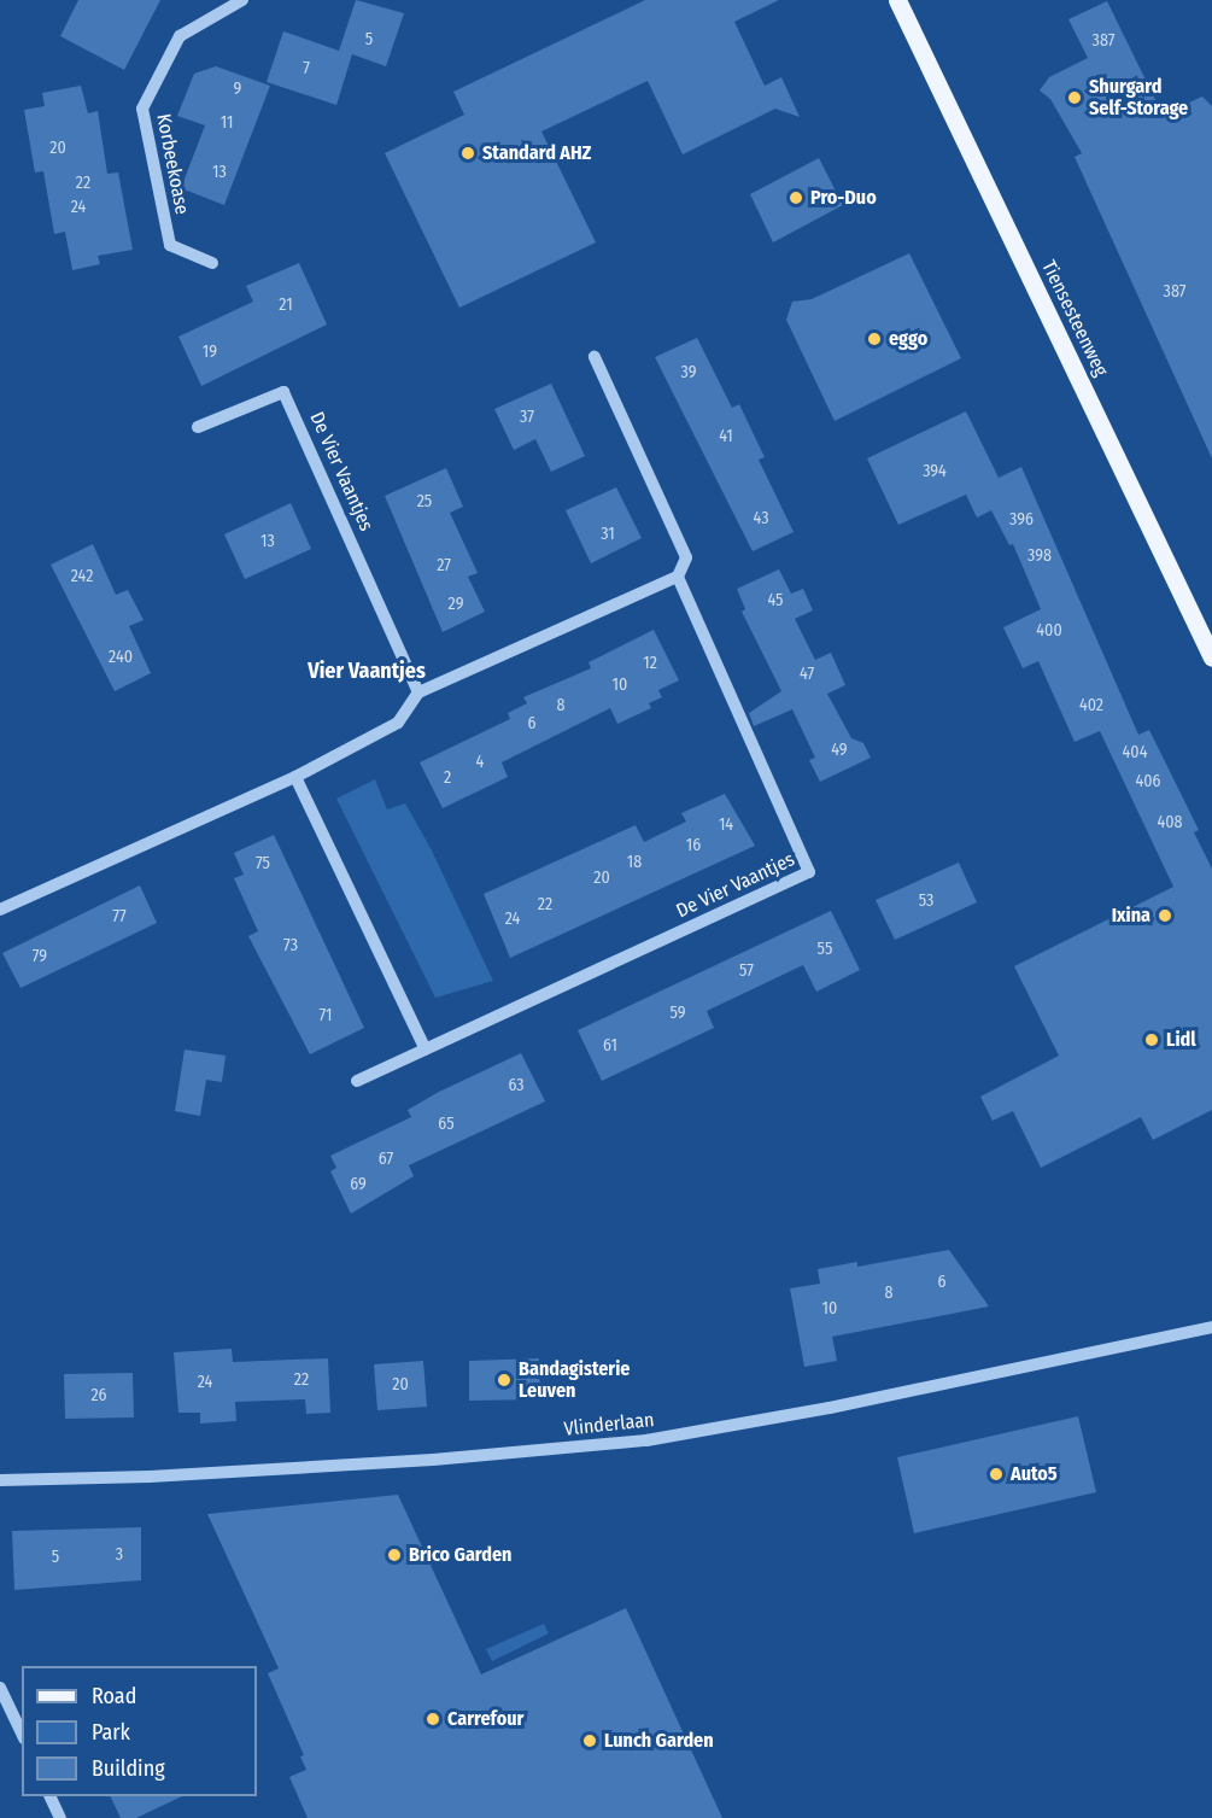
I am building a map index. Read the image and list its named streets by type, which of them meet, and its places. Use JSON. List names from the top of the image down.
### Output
{
  "streets": {
    "main road": ["Tiensesteenweg"],
    "street": ["Korbeekoase", "De Vier Vaantjes", "Vlinderlaan"]
  },
  "districts": ["Vier Vaantjes"],
  "places": [
    "Shurgard Self-Storage",
    "Standard AHZ",
    "Pro-Duo",
    "eggo",
    "Ixina",
    "Lidl",
    "Bandagisterie Leuven",
    "Auto5",
    "Brico Garden",
    "Carrefour",
    "Lunch Garden"
  ],
  "house_numbers": [
    "5",
    "387",
    "7",
    "9",
    "11",
    "20",
    "13",
    "22",
    "24",
    "387",
    "21",
    "19",
    "39",
    "37",
    "41",
    "394",
    "25",
    "43",
    "396",
    "31",
    "13",
    "398",
    "27",
    "242",
    "45",
    "29",
    "400",
    "240",
    "12",
    "47",
    "10",
    "8",
    "402",
    "6",
    "49",
    "404",
    "4",
    "2",
    "406",
    "408",
    "14",
    "16",
    "18",
    "75",
    "20",
    "53",
    "22",
    "77",
    "24",
    "73",
    "55",
    "79",
    "57",
    "59",
    "71",
    "61",
    "63",
    "65",
    "67",
    "69",
    "6",
    "8",
    "10",
    "22",
    "24",
    "20",
    "26",
    "3",
    "5"
  ],
  "legend": ["Road", "Park", "Building"]
}
